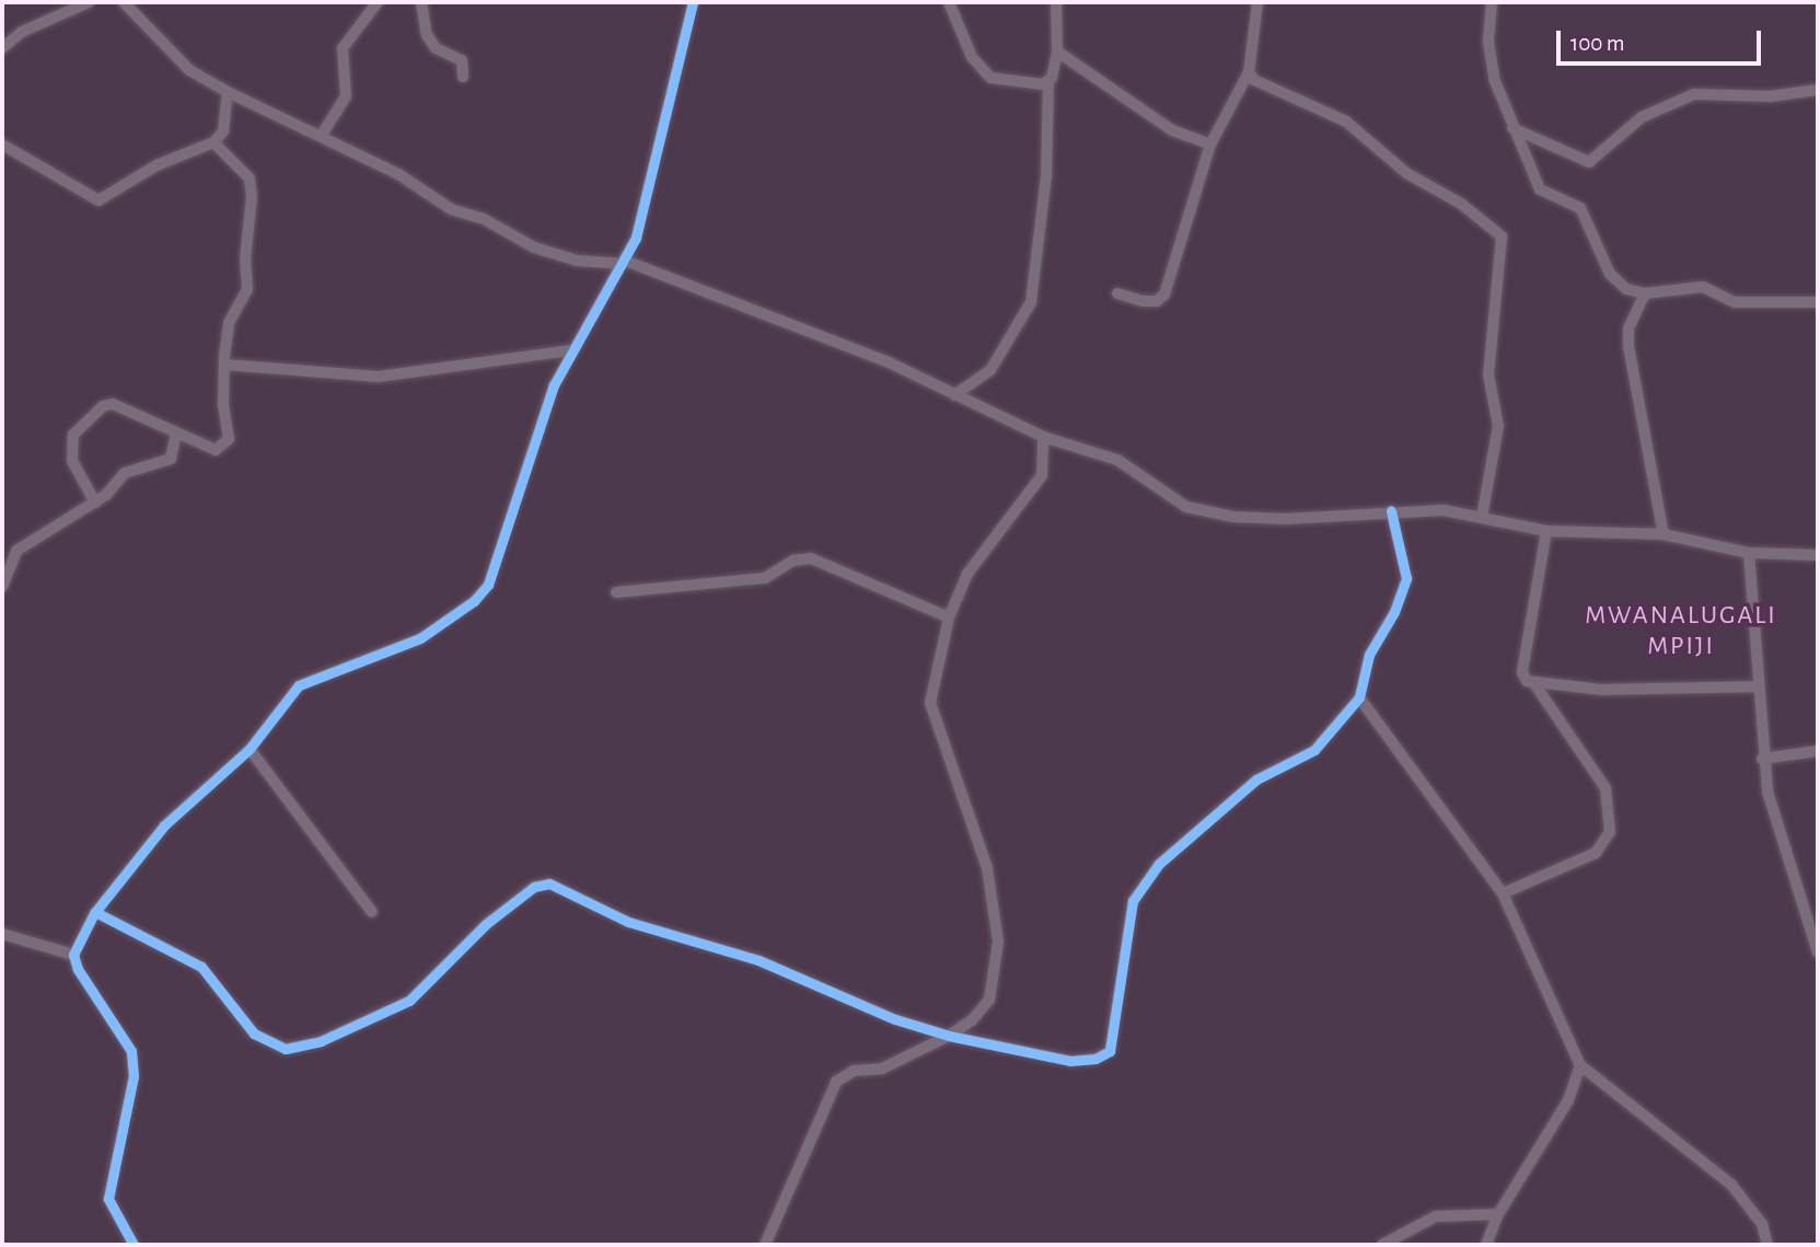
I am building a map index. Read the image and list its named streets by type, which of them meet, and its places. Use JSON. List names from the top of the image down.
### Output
{
  "districts": ["MWANALUGALI MPIJI"],
  "scale_bar": "100 m"
}
